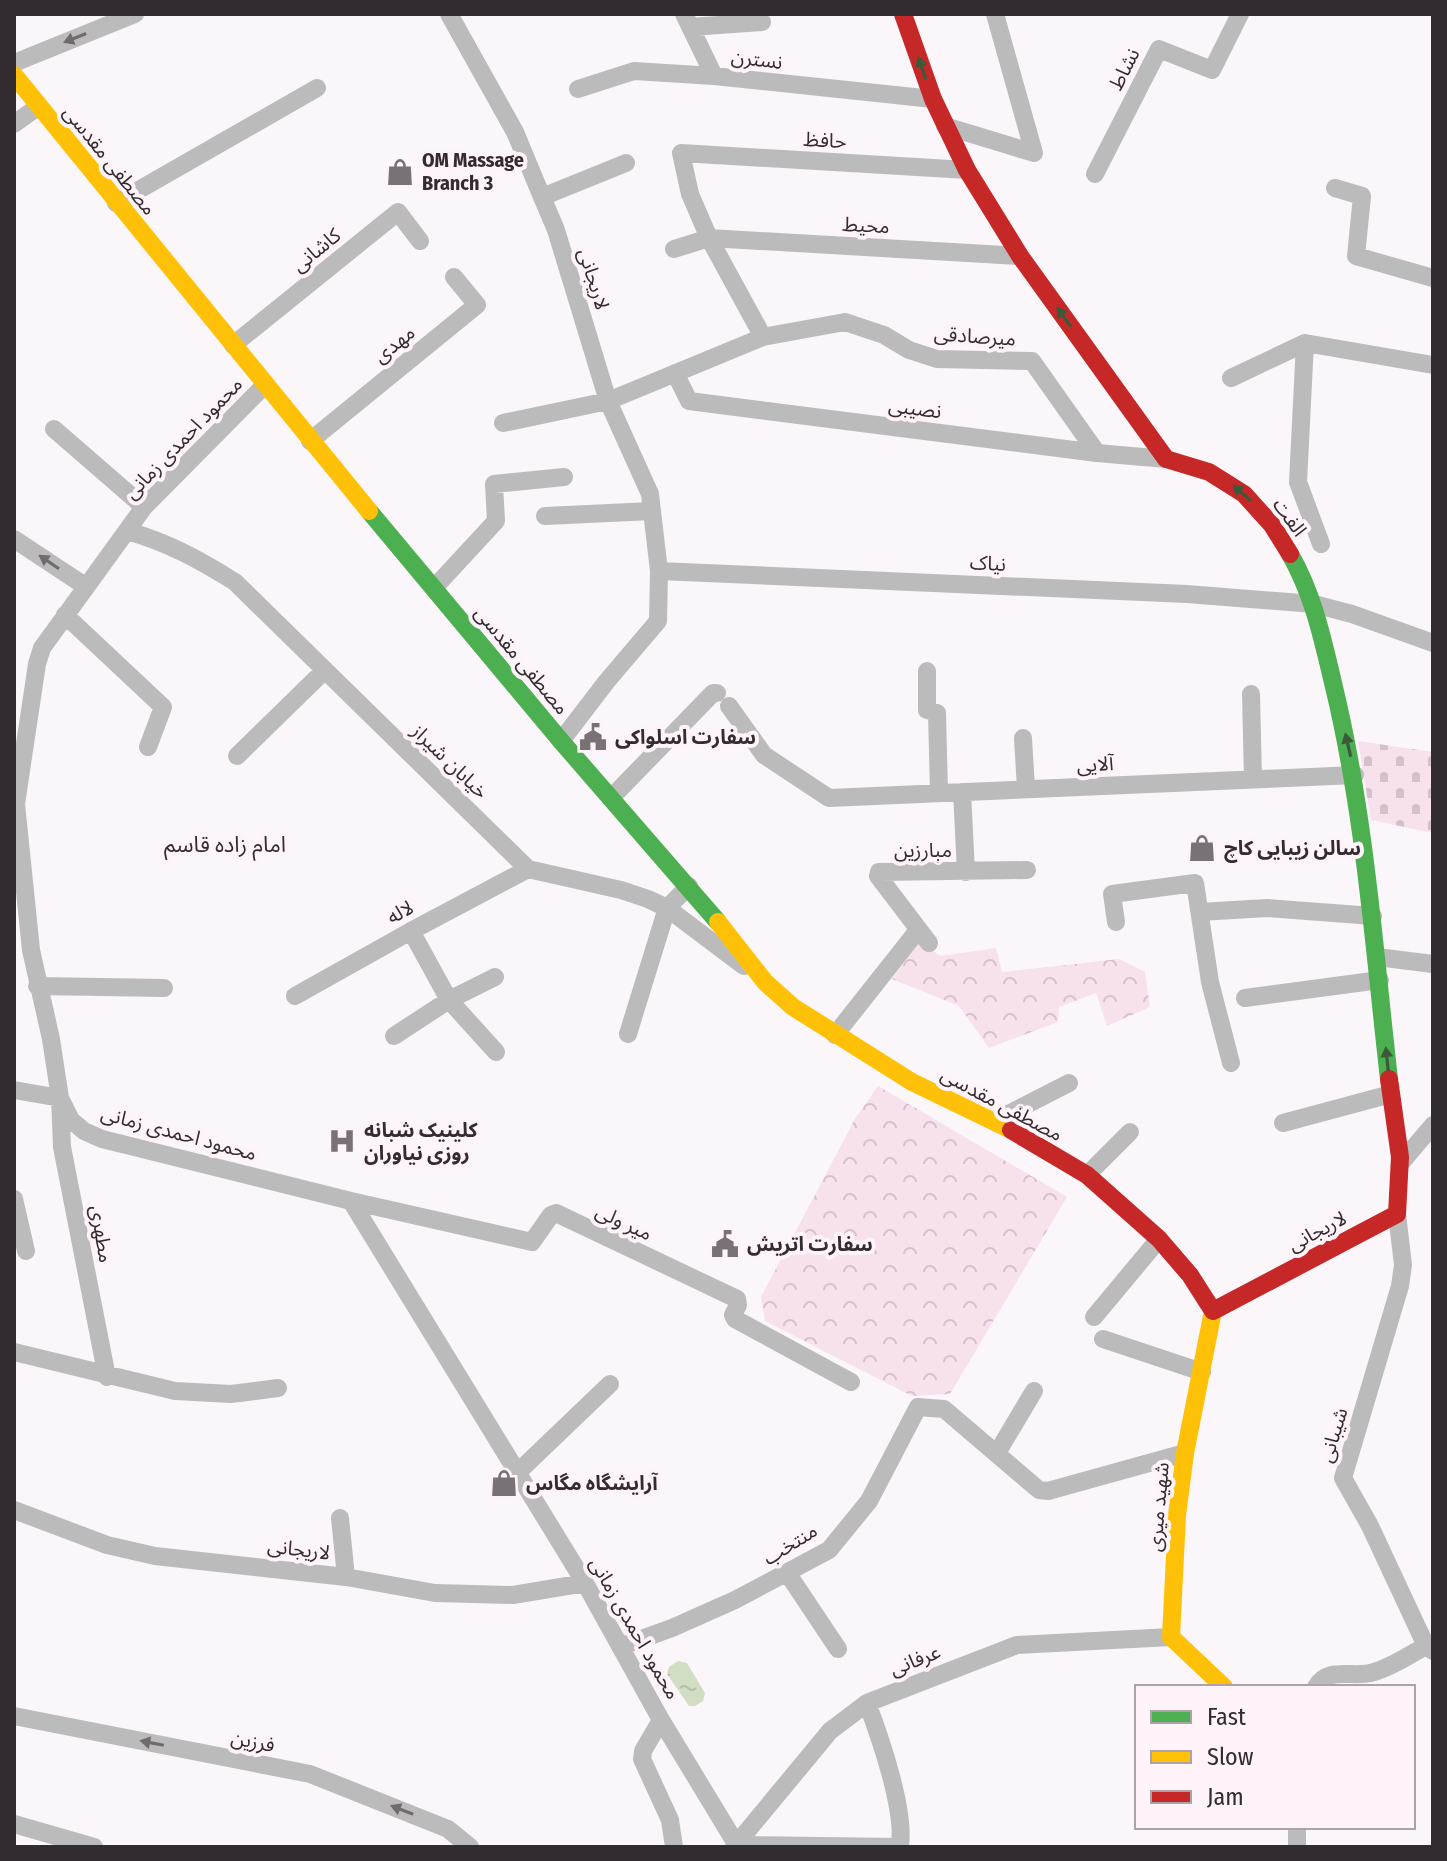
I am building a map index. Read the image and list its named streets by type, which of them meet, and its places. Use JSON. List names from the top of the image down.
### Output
{
  "streets": {
    "street": [
      "نسترن",
      "نشاط",
      "حافظ",
      "مصطفی مقدسی",
      "محیط",
      "کاشانی",
      "لاریجانی",
      "میرصادقی",
      "مهدی",
      "نصیبی",
      "محمود احمدی زمانی",
      "الفت",
      "نیاک",
      "خیابان شیراز",
      "آلایی",
      "مبارزین",
      "لاله",
      "میر ولی",
      "مطهری",
      "شیبانی",
      "شهید میری",
      "منتخب",
      "عرفانی",
      "فرزین"
    ]
  },
  "crossings": [
    ["حافظ", "محیط"],
    ["مصطفی مقدسی", "کاشانی"],
    ["مصطفی مقدسی", "لاریجانی"],
    ["مصطفی مقدسی", "مهدی"],
    ["مصطفی مقدسی", "محمود احمدی زمانی"],
    ["مصطفی مقدسی", "آلایی"],
    ["مصطفی مقدسی", "مبارزین"],
    ["مصطفی مقدسی", "شهید میری"],
    ["لاریجانی", "محمود احمدی زمانی"],
    ["لاریجانی", "نیاک"],
    ["لاریجانی", "شیبانی"],
    ["لاریجانی", "شهید میری"],
    ["میرصادقی", "نصیبی"],
    ["نصیبی", "الفت"],
    ["محمود احمدی زمانی", "خیابان شیراز"],
    ["محمود احمدی زمانی", "میر ولی"],
    ["محمود احمدی زمانی", "مطهری"],
    ["محمود احمدی زمانی", "منتخب"],
    ["محمود احمدی زمانی", "عرفانی"],
    ["الفت", "نیاک"],
    ["الفت", "آلایی"],
    ["خیابان شیراز", "لاله"],
    ["شهید میری", "عرفانی"]
  ],
  "one_way": ["فرزین"],
  "districts": ["امام زاده قاسم"],
  "places": {
    "shop": ["OM Massage Branch 3", "سالن زیبایی کاچ", "آرایشگاه مگاس"],
    "public building": ["سفارت اسلواکی", "سفارت اتریش"],
    "hospital": ["کلینیک شبانه روزی نیاوران"]
  },
  "legend": ["Fast", "Slow", "Jam"]
}
